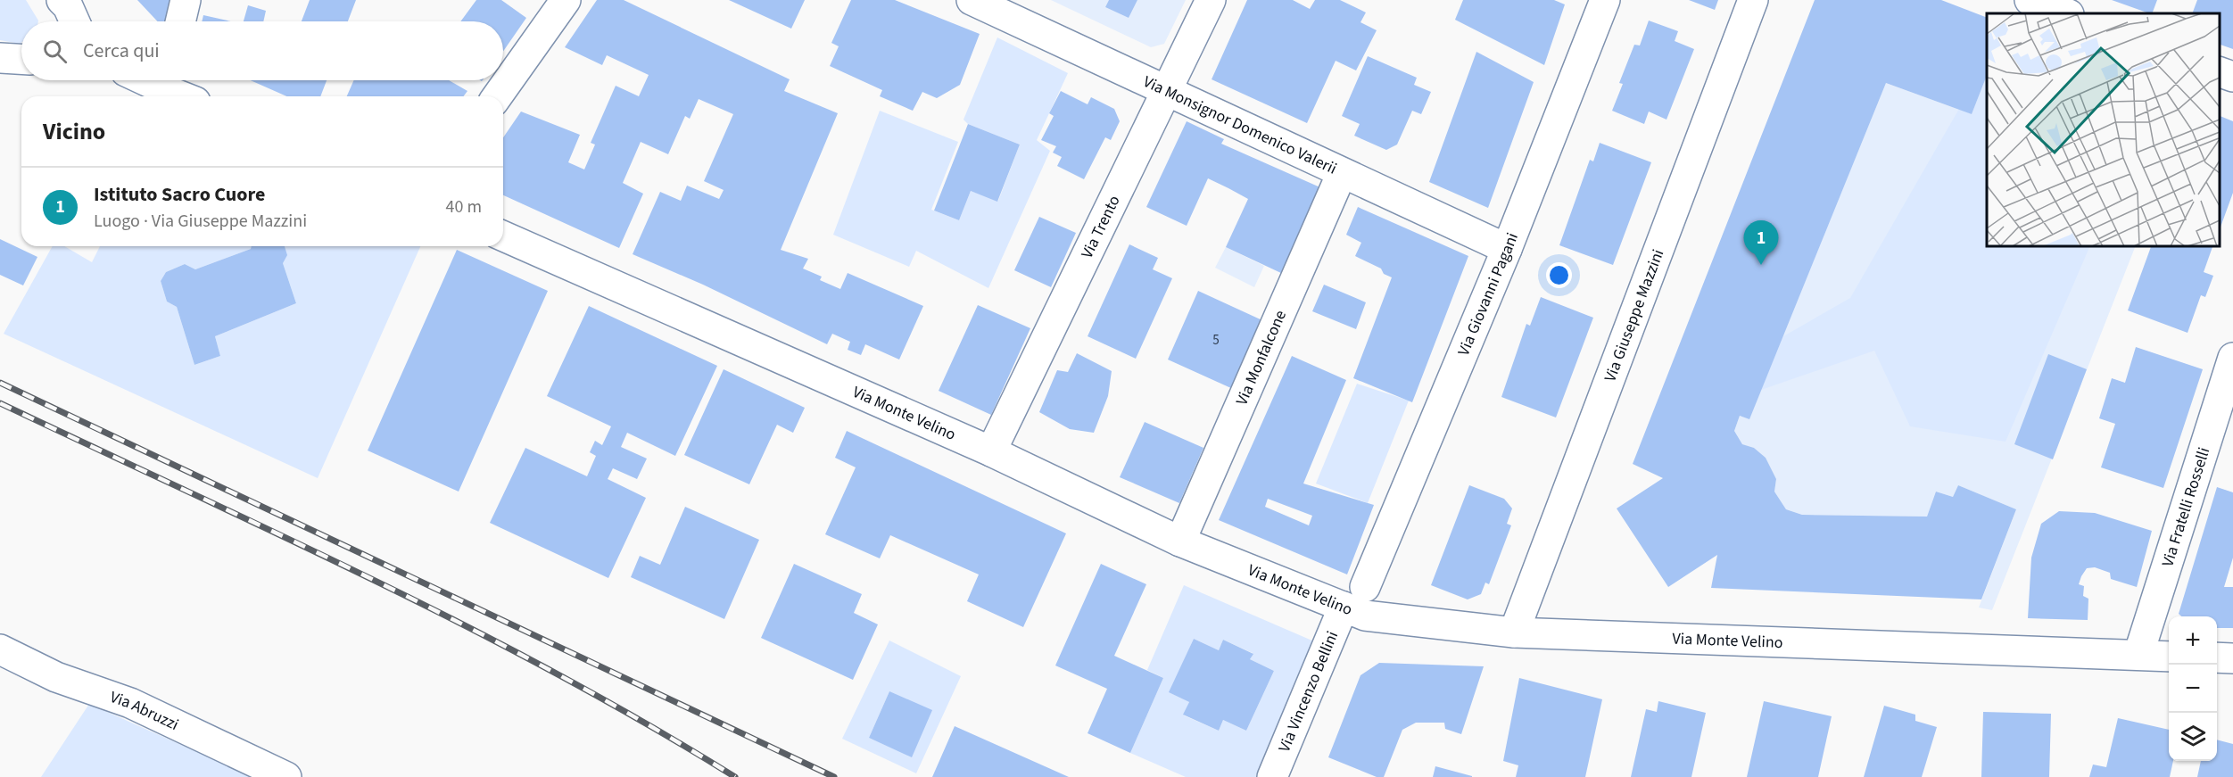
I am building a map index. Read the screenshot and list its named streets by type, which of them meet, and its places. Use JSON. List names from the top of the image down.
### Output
{
  "streets": {
    "street": [
      "Via Monsignor Domenico Valerii",
      "Via Trento",
      "Via Giovanni Pagani",
      "Via Giuseppe Mazzini",
      "Via Monfalcone",
      "Via Monte Velino",
      "Via Fratelli Rosselli",
      "Via Vincenzo Bellini",
      "Via Abruzzi"
    ]
  },
  "crossings": [
    ["Via Monsignor Domenico Valerii", "Via Trento"],
    ["Via Monsignor Domenico Valerii", "Via Giovanni Pagani"],
    ["Via Monsignor Domenico Valerii", "Via Monfalcone"],
    ["Via Trento", "Via Monte Velino"],
    ["Via Giuseppe Mazzini", "Via Monte Velino"],
    ["Via Monfalcone", "Via Monte Velino"],
    ["Via Monte Velino", "Via Fratelli Rosselli"],
    ["Via Monte Velino", "Via Vincenzo Bellini"]
  ],
  "house_numbers": ["5"],
  "page": {
    "search": "Cerca qui",
    "heading": "Vicino",
    "list": [
      {
        "mark": "1",
        "name": "Istituto Sacro Cuore",
        "note": "Luogo · Via Giuseppe Mazzini",
        "value": "40 m"
      }
    ],
    "pins": "1",
    "map_buttons": ["+", "−"]
  }
}
